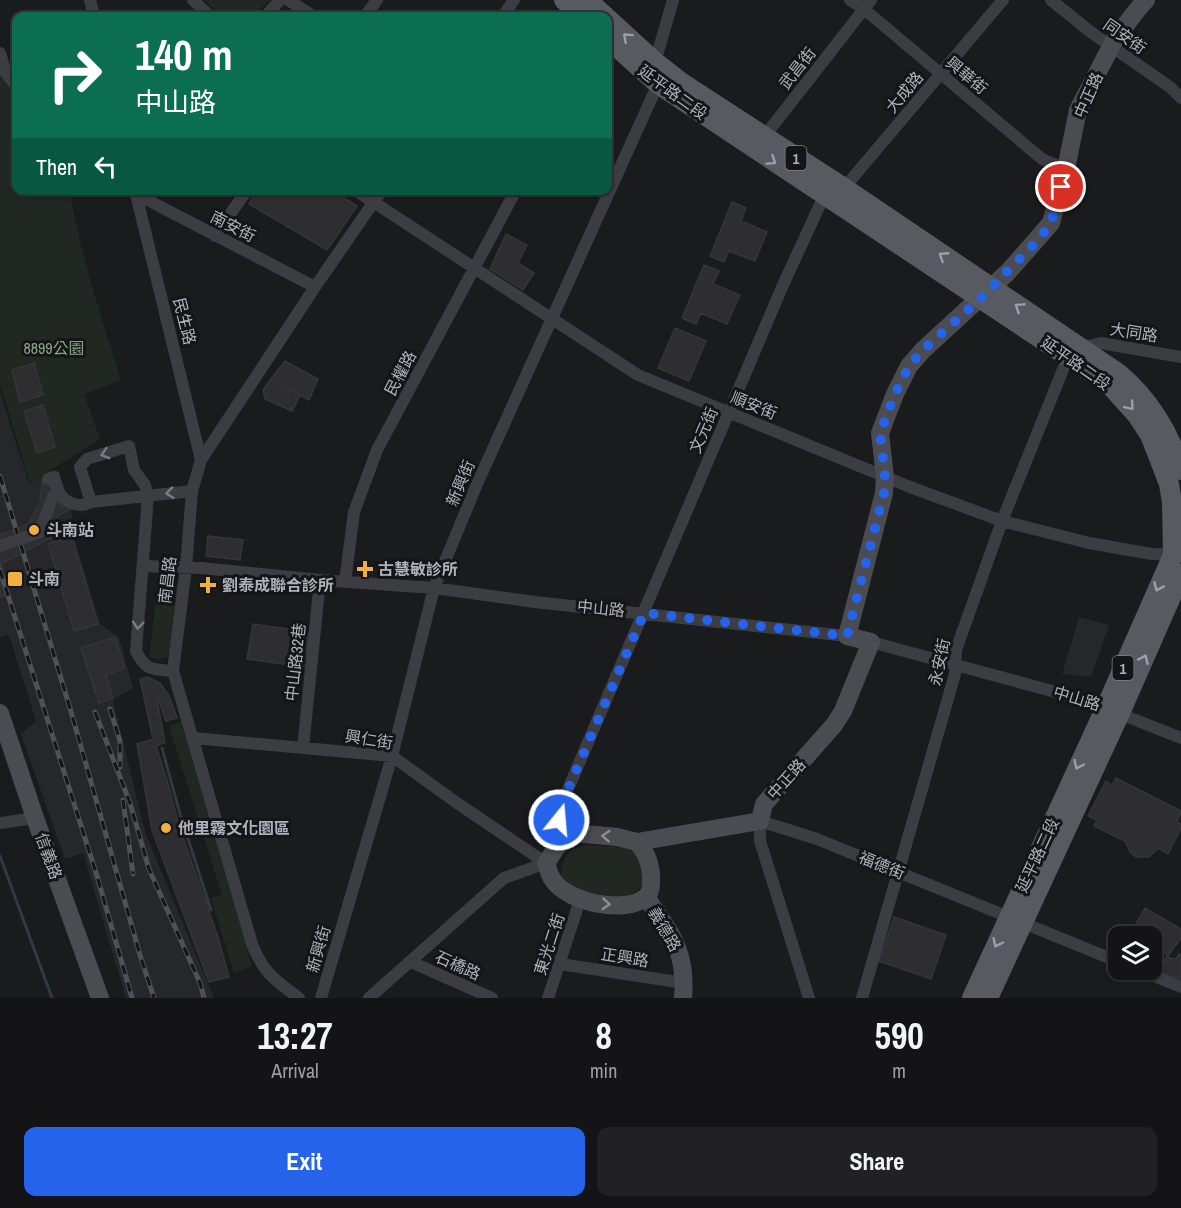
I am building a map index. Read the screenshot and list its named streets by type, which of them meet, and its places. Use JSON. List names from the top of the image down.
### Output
{
  "streets": {
    "main road": [
      "延平路二段",
      "中正路",
      "1",
      "中山路",
      "信義路",
      "福德街",
      "義德路"
    ],
    "street": [
      "同安街",
      "武昌街",
      "興華街",
      "大成路",
      "南安街",
      "民生路",
      "大同路",
      "民權路",
      "順安街",
      "文元街",
      "新興街",
      "南昌路",
      "中山路32巷",
      "永安街",
      "興仁街",
      "東光二街",
      "正興路",
      "石橋路"
    ]
  },
  "crossings": [
    ["同安街", "中正路"],
    ["武昌街", "興華街"],
    ["武昌街", "延平路二段"],
    ["興華街", "大成路"],
    ["興華街", "中正路"],
    ["延平路二段", "大成路"],
    ["延平路二段", "中正路"],
    ["延平路二段", "大同路"],
    ["延平路二段", "順安街"],
    ["延平路二段", "文元街"],
    ["延平路二段", "新興街"],
    ["延平路二段", "中山路"],
    ["延平路二段", "永安街"],
    ["延平路二段", "福德街"],
    ["大成路", "文元街"],
    ["中正路", "順安街"],
    ["中正路", "中山路"],
    ["中正路", "福德街"],
    ["南安街", "南昌路"],
    ["民生路", "南昌路"],
    ["大同路", "永安街"],
    ["民權路", "順安街"],
    ["民權路", "中山路"],
    ["順安街", "文元街"],
    ["順安街", "新興街"],
    ["順安街", "南昌路"],
    ["順安街", "永安街"],
    ["文元街", "中山路"],
    ["文元街", "興仁街"],
    ["文元街", "福德街"],
    ["文元街", "義德路"],
    ["文元街", "東光二街"],
    ["新興街", "中山路"],
    ["新興街", "興仁街"],
    ["南昌路", "中山路"],
    ["南昌路", "興仁街"],
    ["中山路", "中山路32巷"],
    ["中山路", "永安街"],
    ["中山路32巷", "興仁街"],
    ["永安街", "福德街"],
    ["興仁街", "福德街"],
    ["興仁街", "義德路"],
    ["興仁街", "東光二街"],
    ["福德街", "義德路"],
    ["福德街", "東光二街"],
    ["義德路", "東光二街"],
    ["義德路", "正興路"],
    ["東光二街", "正興路"]
  ],
  "parks": ["8899公園"],
  "places": {
    "other": ["斗南站", "他里霧文化園區"],
    "health": ["古慧敏診所", "劉泰成聯合診所"],
    "transit": ["斗南"]
  },
  "page": {
    "turn": ["140 m", "中山路"],
    "then": "Then",
    "eta": [
      "13:27",
      "Arrival",
      "8",
      "min",
      "590",
      "m"
    ],
    "buttons": ["Exit", "Share"]
  }
}
